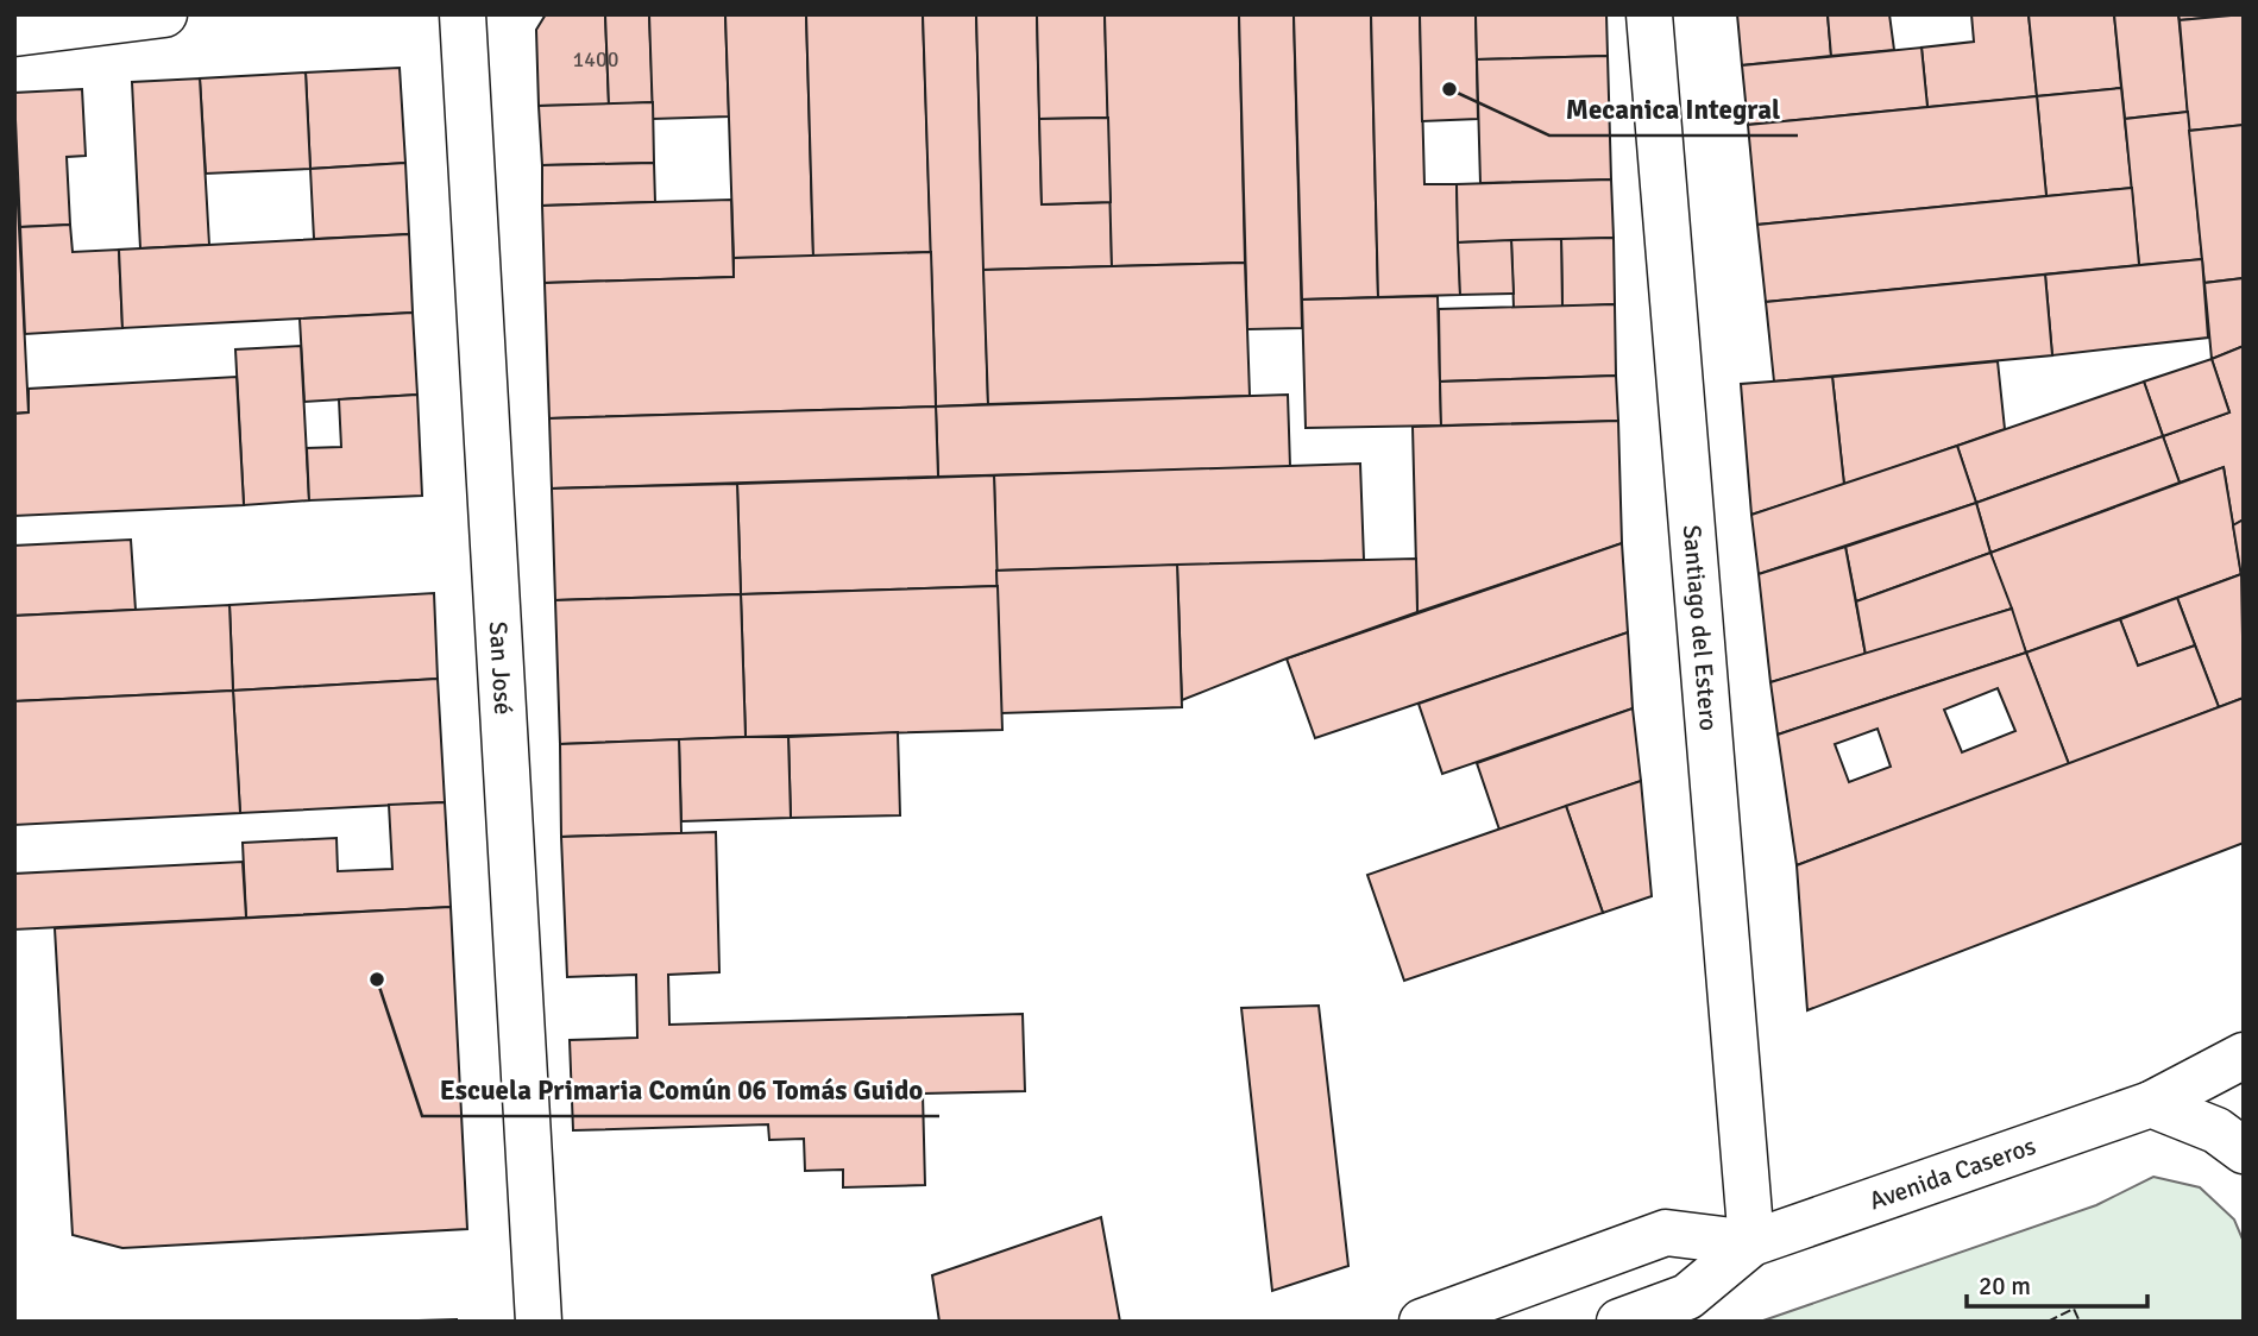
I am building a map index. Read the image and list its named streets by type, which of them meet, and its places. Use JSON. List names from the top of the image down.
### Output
{
  "streets": {
    "street": ["Santiago del Estero", "San José", "Avenida Caseros"]
  },
  "crossings": [
    ["Santiago del Estero", "Avenida Caseros"]
  ],
  "places": ["Mecanica Integral", "Escuela Primaria Común 06 Tomás Guido"],
  "house_numbers": ["1400"],
  "scale_bar": "20 m"
}
